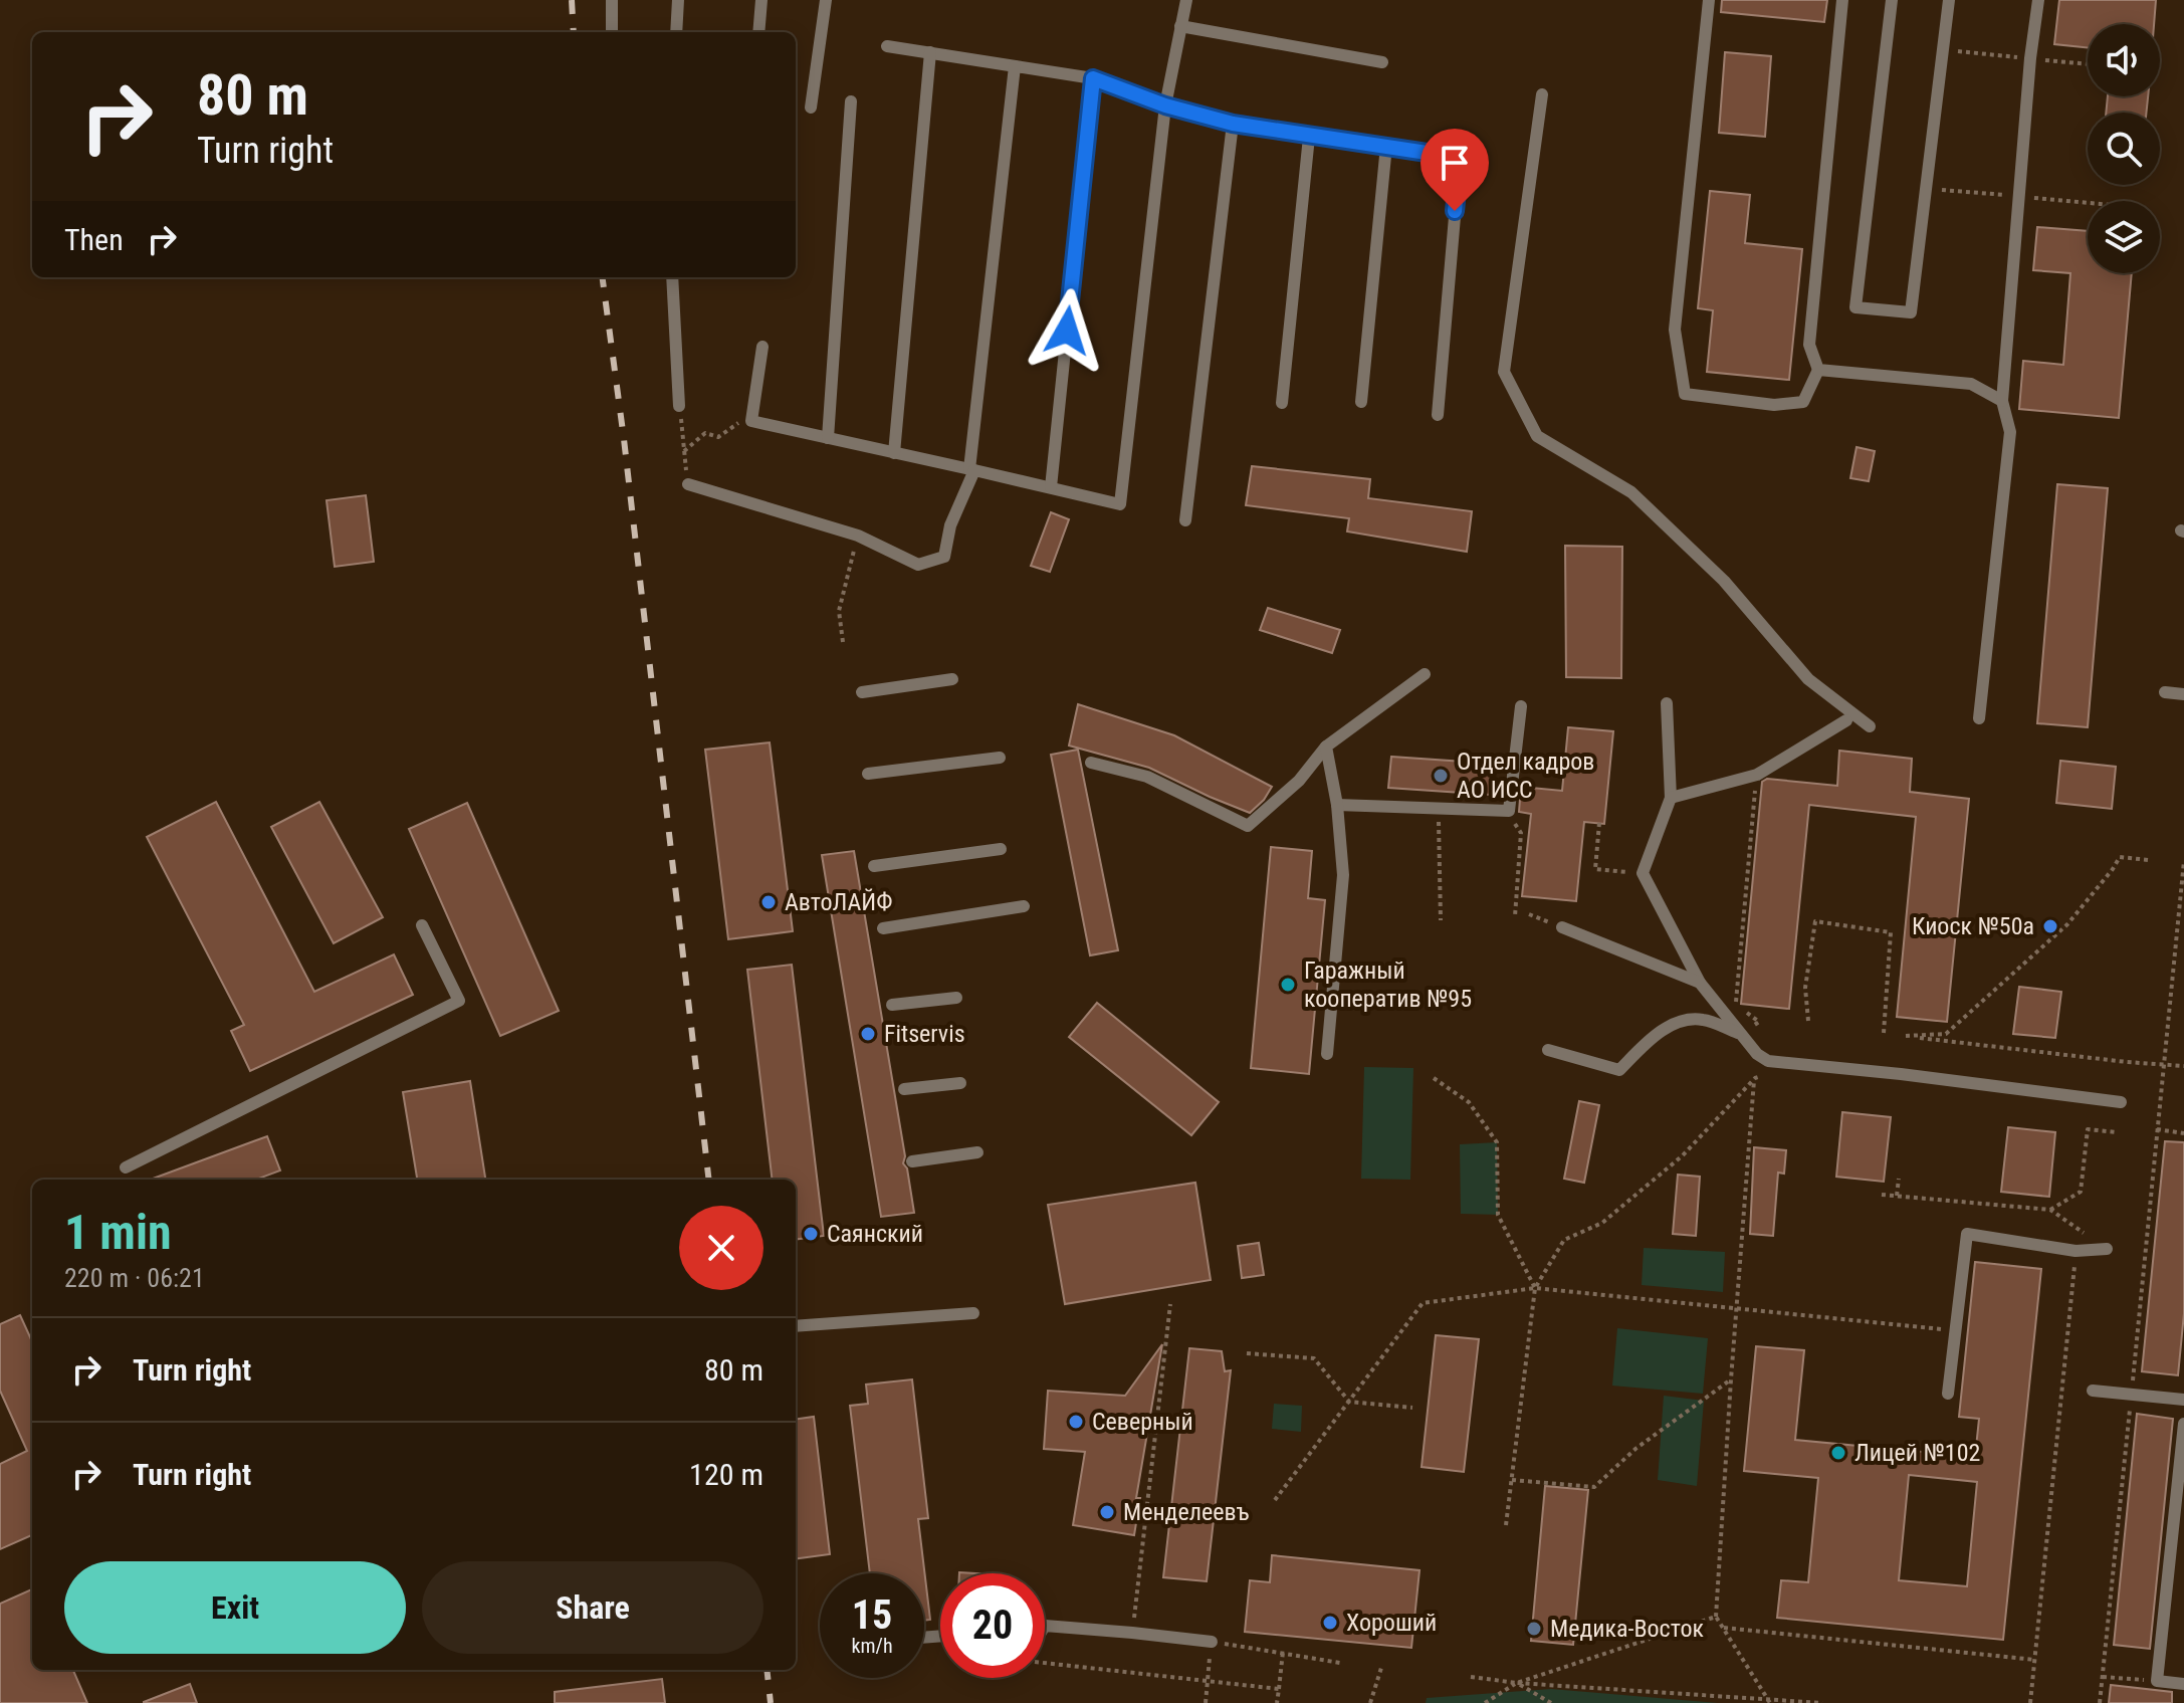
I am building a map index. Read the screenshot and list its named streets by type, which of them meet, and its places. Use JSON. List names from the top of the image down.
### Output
{
  "places": [
    "Отдел кадров АО ИСС",
    "АвтоЛАЙФ",
    "Киоск №50а",
    "Гаражный кооператив №95",
    "Fitservis",
    "Саянский",
    "Северный",
    "Лицей №102",
    "Менделеевъ",
    "Хороший",
    "Медика-Восток"
  ],
  "page": {
    "turn": ["80 m", "Turn right"],
    "then": "Then",
    "heading": ["1 min", "220 m · 06:21"],
    "list": [
      {
        "name": "Turn right",
        "value": "80 m"
      },
      {
        "name": "Turn right",
        "value": "120 m"
      }
    ],
    "buttons": ["Exit", "Share"],
    "speed": "15 km/h",
    "limit": "20"
  }
}
